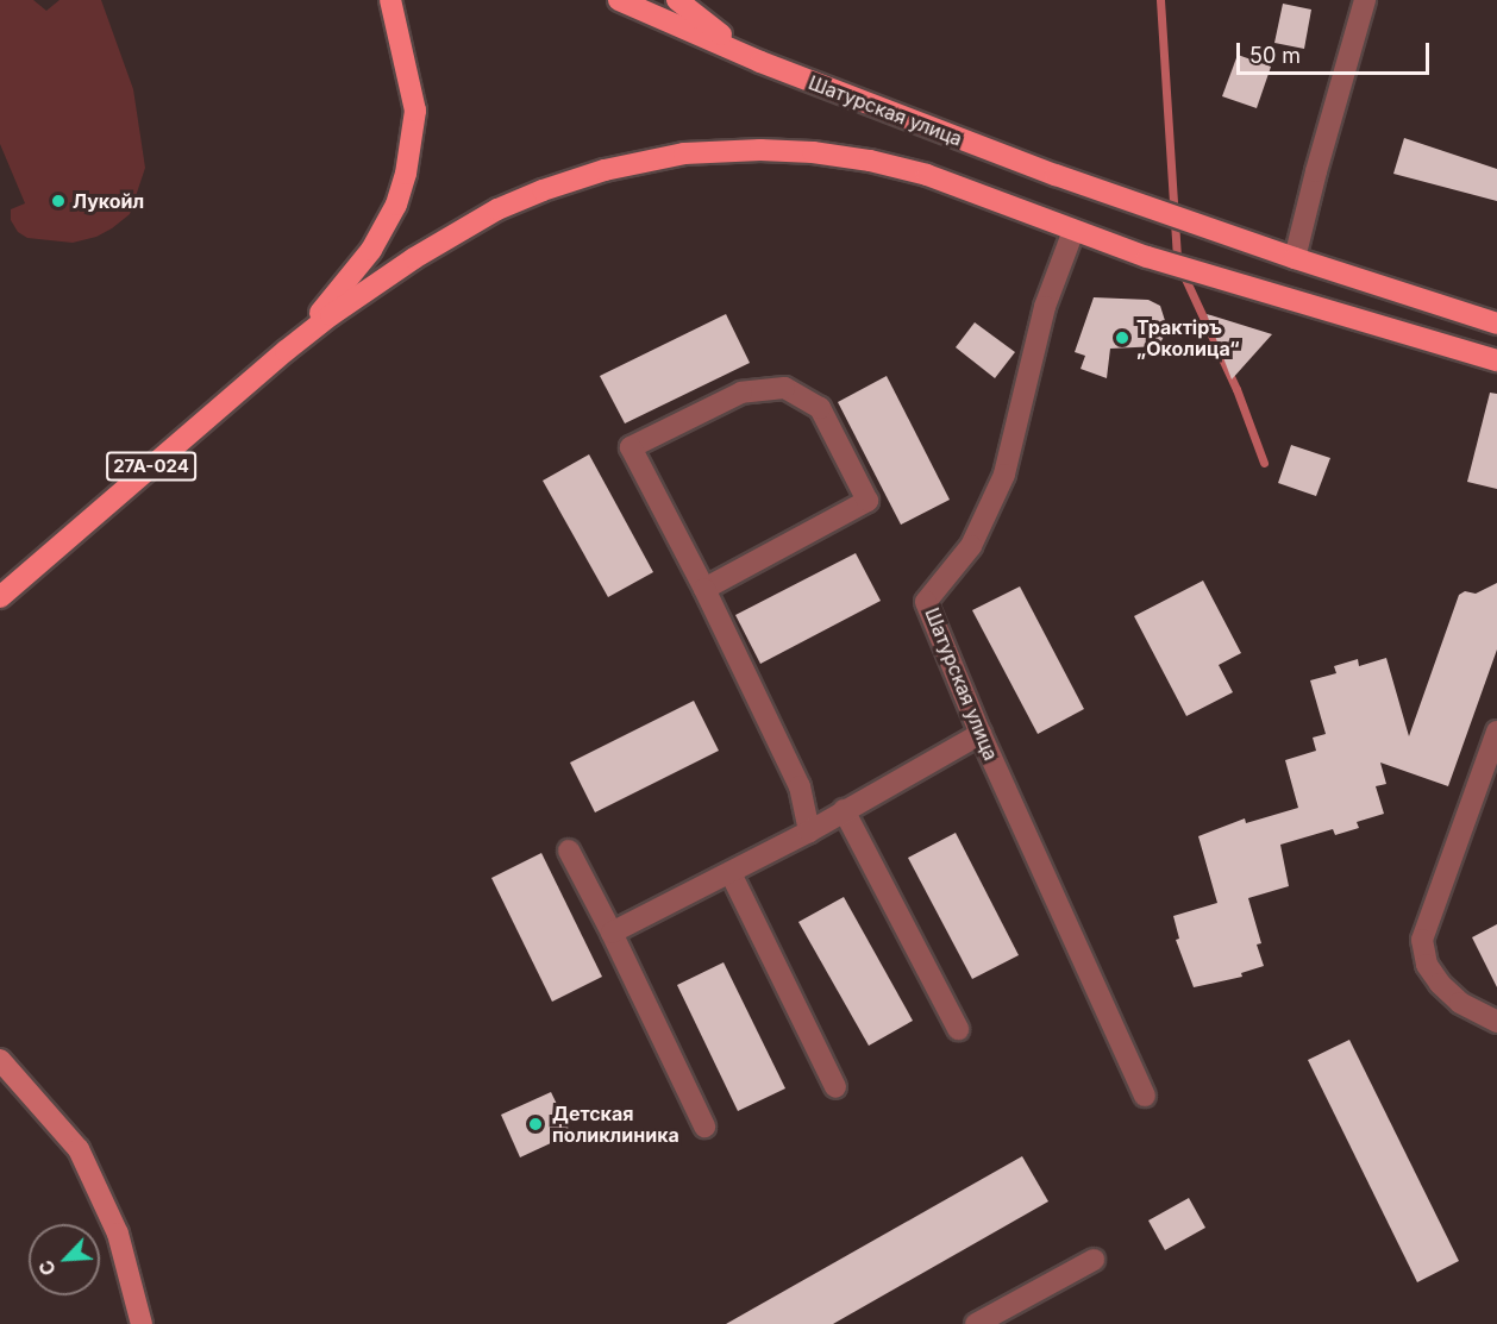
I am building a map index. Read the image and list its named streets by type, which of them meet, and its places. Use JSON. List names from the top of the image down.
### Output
{
  "streets": {
    "main road": ["Шатурская улица", "27А-024"]
  },
  "places": ["Лукойл", "Трактiръ „Околица“", "Детская поликлиника"],
  "scale_bar": "50 m",
  "north": "bottom left"
}
